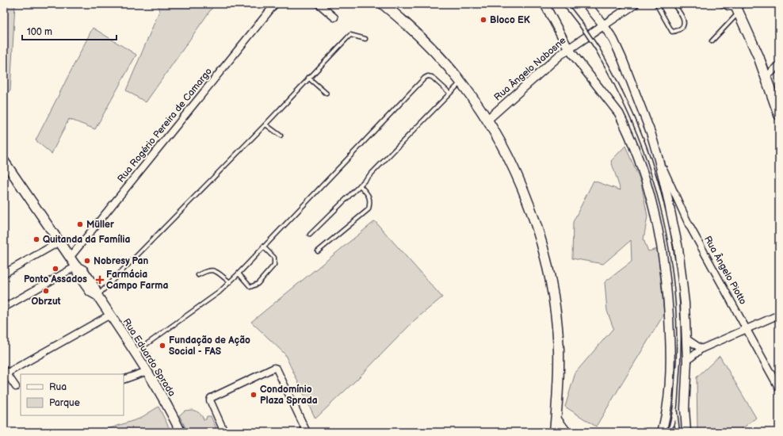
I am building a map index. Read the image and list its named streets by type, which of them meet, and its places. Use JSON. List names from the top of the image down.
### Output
{
  "streets": {
    "main road": ["Rua Eduardo Sprada"],
    "street": ["Rua Ângelo Nabosne", "Rua Rogério Pereira de Camargo", "Rua Ângelo Piotto"]
  },
  "crossings": [
    ["Rua Rogério Pereira de Camargo", "Rua Eduardo Sprada"]
  ],
  "places": {
    "other": [
      "Bloco EK",
      "Müller",
      "Quitanda da Família",
      "Nobresy Pan",
      "Ponto Assados",
      "Obrzut",
      "Fundação de Ação Social - FAS",
      "Condomínio Plaza Sprada"
    ],
    "health": ["Farmácia Campo Farma"]
  },
  "legend": ["Rua", "Parque"],
  "scale_bar": "100 m"
}
